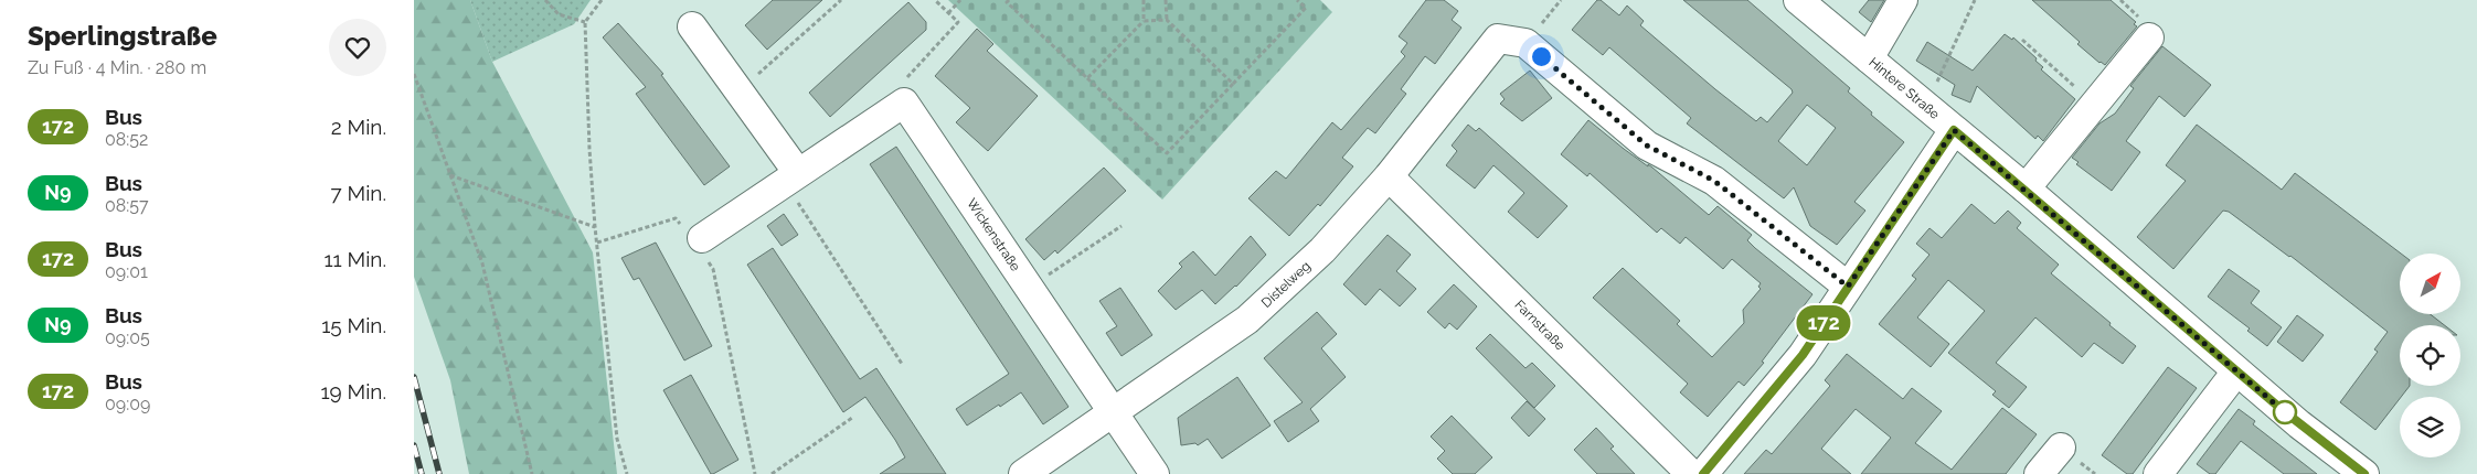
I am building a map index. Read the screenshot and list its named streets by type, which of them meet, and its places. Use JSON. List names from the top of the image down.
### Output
{
  "streets": {
    "street": [
      "Hintere Straße",
      "Wickenstraße",
      "Distelweg",
      "Farnstraße"
    ]
  },
  "crossings": [
    ["Wickenstraße", "Distelweg"],
    ["Distelweg", "Farnstraße"]
  ],
  "lines": ["bus line 172"],
  "north": "top right",
  "page": {
    "heading": ["Sperlingstraße", "Zu Fuß · 4 Min. · 280 m"],
    "on_map": "172",
    "list": [
      {
        "mark": "172",
        "name": "Bus",
        "note": "08:52",
        "value": "2 Min."
      },
      {
        "mark": "N9",
        "name": "Bus",
        "note": "08:57",
        "value": "7 Min."
      },
      {
        "mark": "172",
        "name": "Bus",
        "note": "09:01",
        "value": "11 Min."
      },
      {
        "mark": "N9",
        "name": "Bus",
        "note": "09:05",
        "value": "15 Min."
      },
      {
        "mark": "172",
        "name": "Bus",
        "note": "09:09",
        "value": "19 Min."
      }
    ]
  }
}
